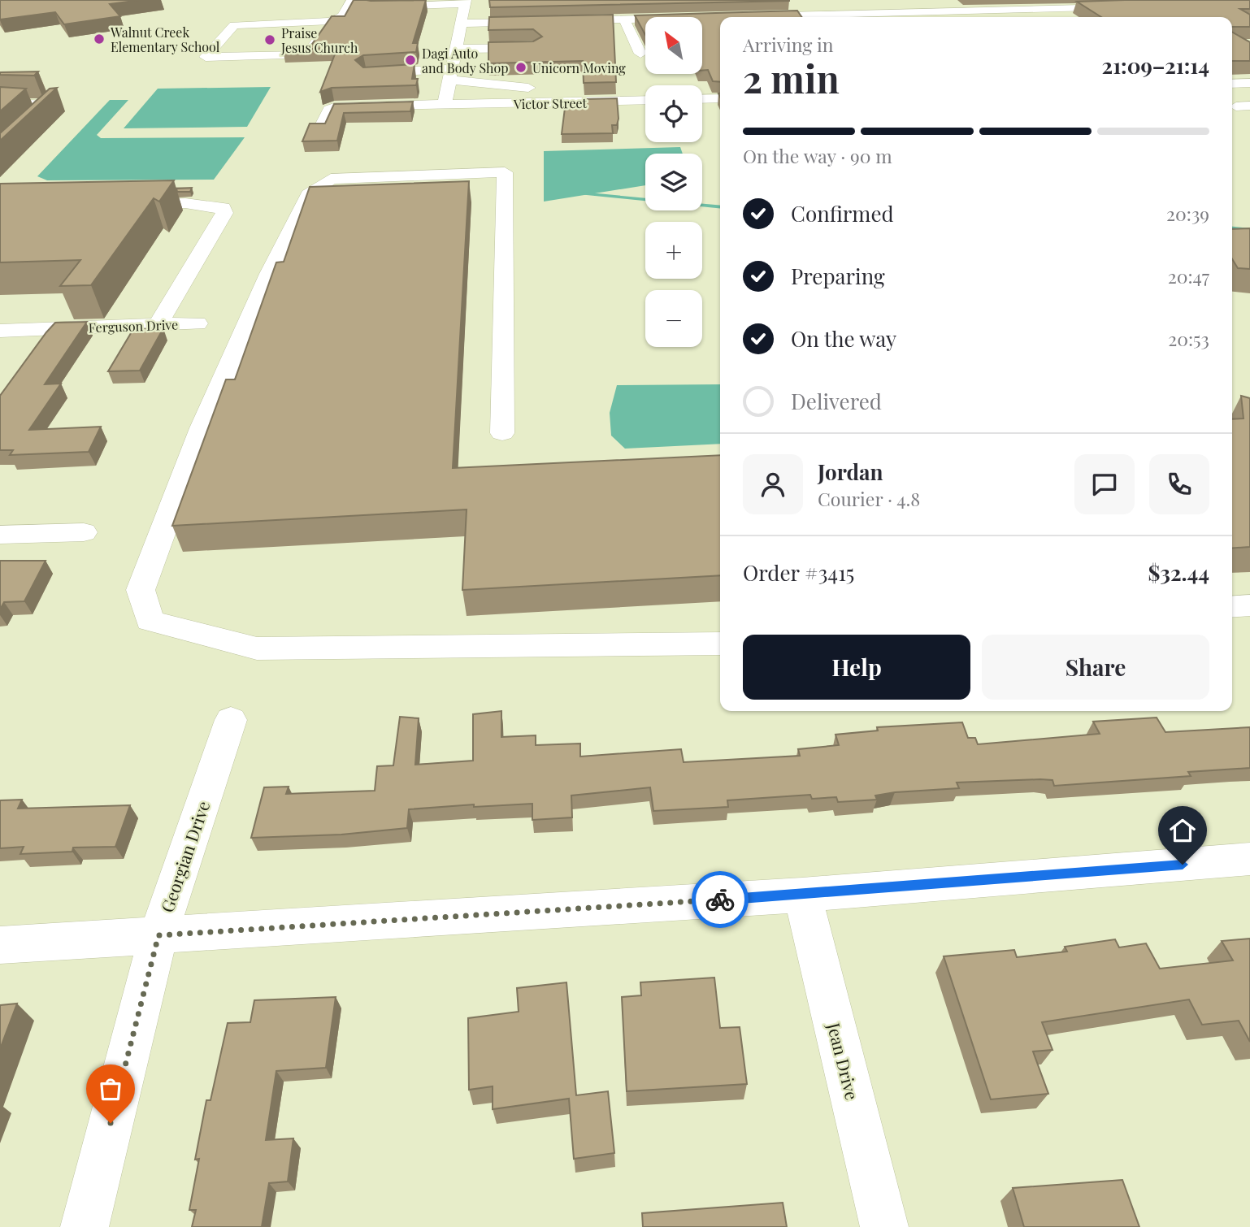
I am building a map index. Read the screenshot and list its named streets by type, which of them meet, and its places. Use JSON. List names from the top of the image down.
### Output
{
  "streets": {
    "street": [
      "Victor Street",
      "Ferguson Drive",
      "Georgian Drive",
      "Jean Drive"
    ]
  },
  "places": [
    "Walnut Creek Elementary School",
    "Praise Jesus Church",
    "Dagi Auto and Body Shop",
    "Unicorn Moving"
  ],
  "north": "top left",
  "page": {
    "map_buttons": ["+", "−"],
    "heading": ["2 min", "Arriving in", "21:09–21:14"],
    "panel": [
      "Jordan",
      "Courier · 4.8",
      "Order #3415",
      "$32.44"
    ],
    "bar": "On the way · 90 m",
    "list": [
      ["Confirmed", "20:39"],
      ["Preparing", "20:47"],
      ["On the way", "20:53"],
      "Delivered"
    ],
    "buttons": ["Help", "Share"]
  }
}
